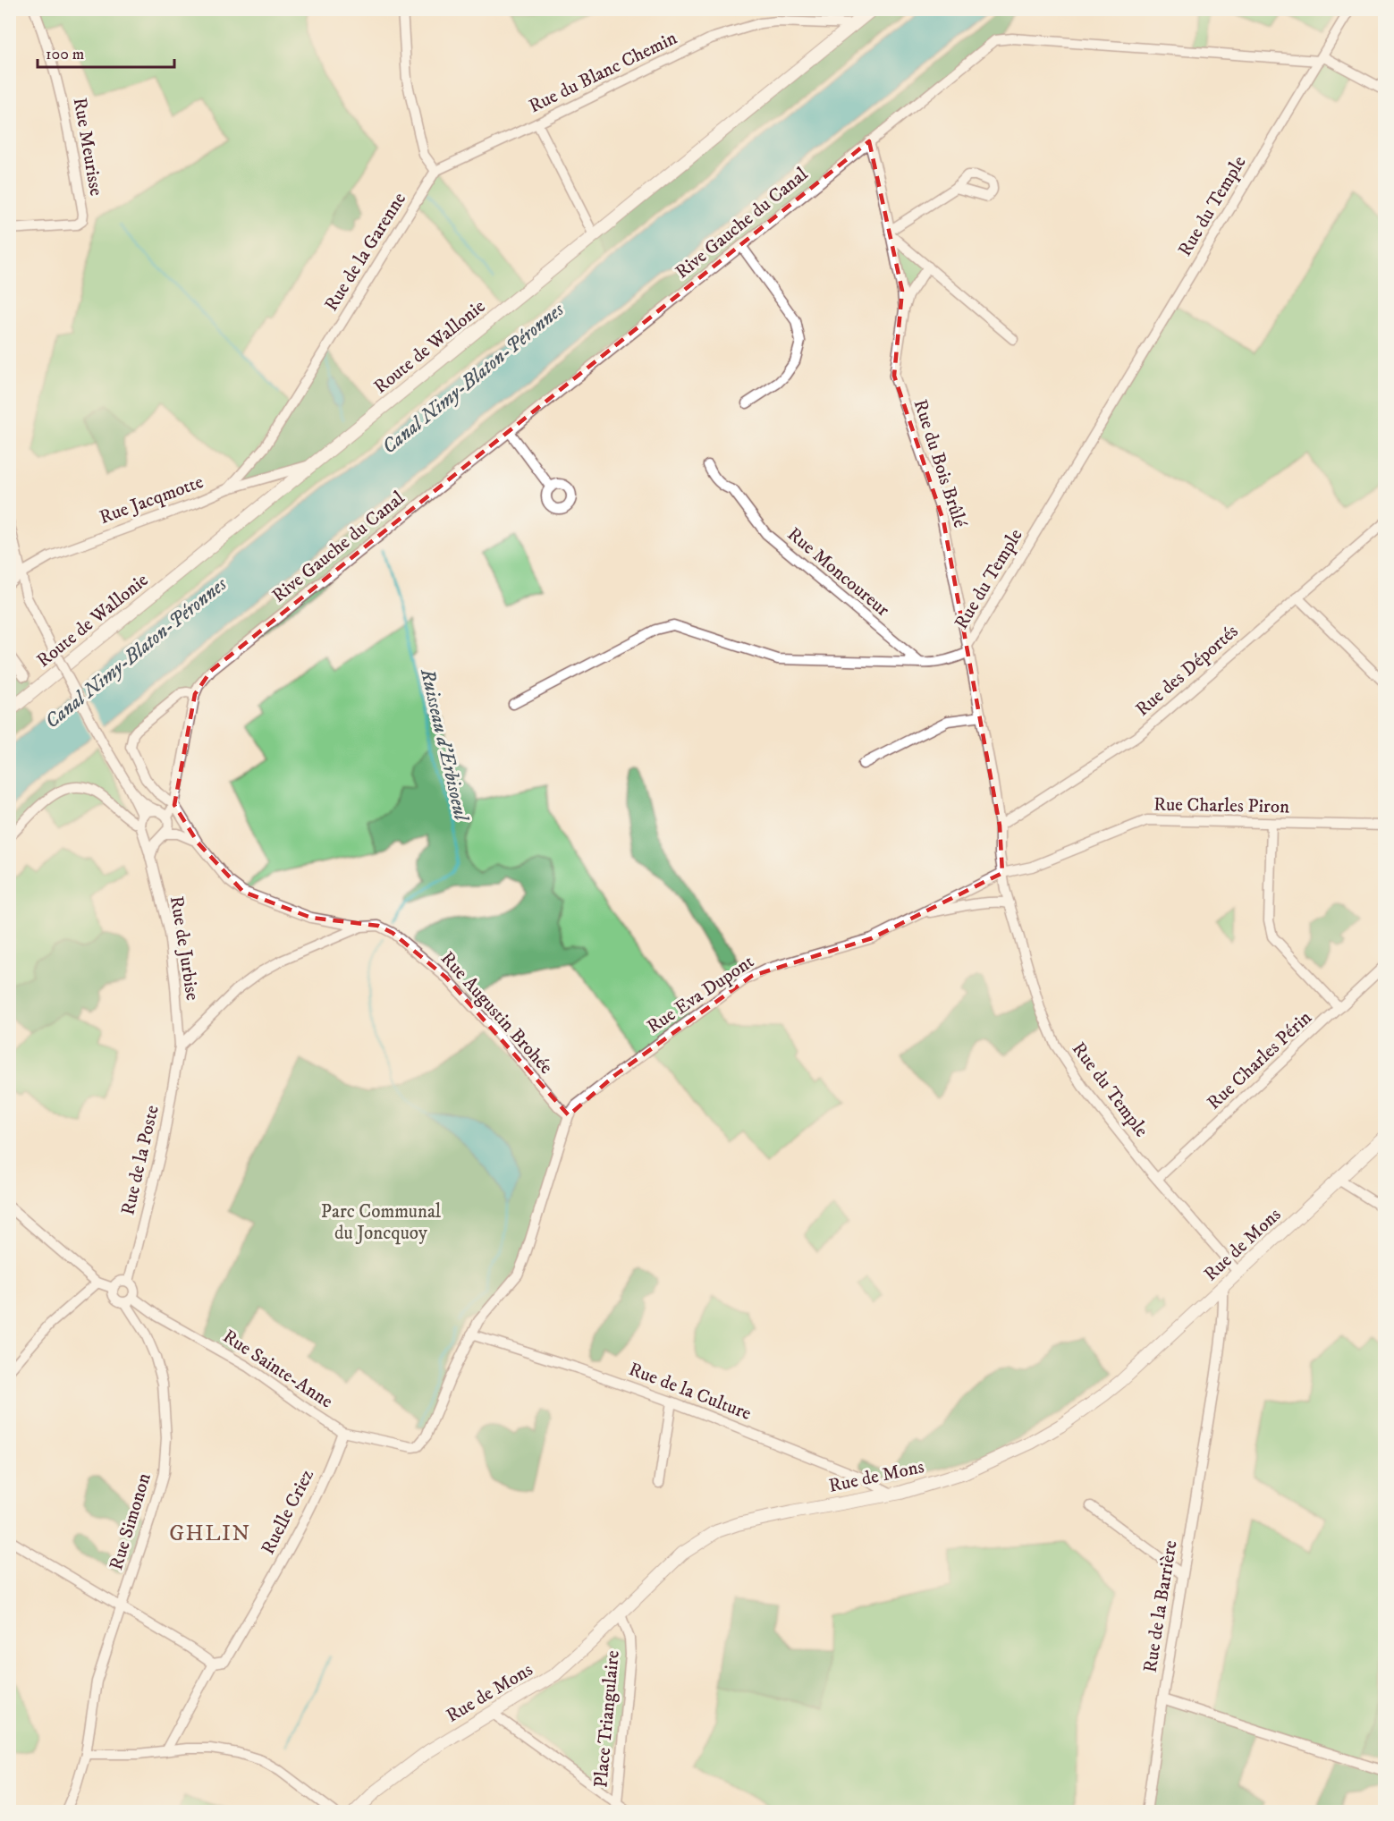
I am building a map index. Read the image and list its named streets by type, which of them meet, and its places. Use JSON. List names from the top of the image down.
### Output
{
  "streets": {
    "main road": ["Route de Wallonie", "Rue de Mons"],
    "street": [
      "Rue du Blanc Chemin",
      "Rue Meurisse",
      "Rue du Temple",
      "Rive Gauche du Canal",
      "Rue de la Garenne",
      "Rue du Bois Brûlé",
      "Rue Jacqmotte",
      "Rue Moncoureur",
      "Rue des Déportés",
      "Rue Charles Piron",
      "Rue de Jurbise",
      "Rue Eva Dupont",
      "Rue Augustin Brohée",
      "Rue Charles Périn",
      "Rue de la Poste",
      "Rue Sainte-Anne",
      "Rue de la Culture",
      "Ruelle Criez",
      "Rue Simonon",
      "Rue de la Barrière",
      "Place Triangulaire"
    ]
  },
  "crossings": [
    ["Rue du Blanc Chemin", "Rue de la Garenne"],
    ["Rue du Blanc Chemin", "Route de Wallonie"],
    ["Rue du Temple", "Rive Gauche du Canal"],
    ["Rue du Temple", "Rue du Bois Brûlé"],
    ["Rue du Temple", "Rue des Déportés"],
    ["Rue du Temple", "Rue Charles Piron"],
    ["Rue du Temple", "Rue Charles Périn"],
    ["Rue du Temple", "Rue de Mons"],
    ["Rive Gauche du Canal", "Rue de Jurbise"],
    ["Rive Gauche du Canal", "Rue Augustin Brohée"],
    ["Rue de la Garenne", "Rue Jacqmotte"],
    ["Route de Wallonie", "Rue Jacqmotte"],
    ["Rue Charles Piron", "Rue Eva Dupont"],
    ["Rue de Jurbise", "Rue de la Poste"],
    ["Rue Eva Dupont", "Rue Augustin Brohée"],
    ["Rue de la Poste", "Rue Sainte-Anne"],
    ["Rue de la Poste", "Rue Simonon"],
    ["Rue de Mons", "Rue de la Culture"],
    ["Rue de Mons", "Rue de la Barrière"],
    ["Rue de Mons", "Place Triangulaire"],
    ["Rue Sainte-Anne", "Rue de la Culture"],
    ["Rue Sainte-Anne", "Ruelle Criez"],
    ["Rue Sainte-Anne", "Rue Simonon"]
  ],
  "districts": ["GHLIN"],
  "water": ["Canal Nimy-Blaton-Péronnes", "Ruisseau d'Erbisoeul"],
  "parks": ["Parc Communal du Joncquoy"],
  "scale_bar": "100 m"
}
